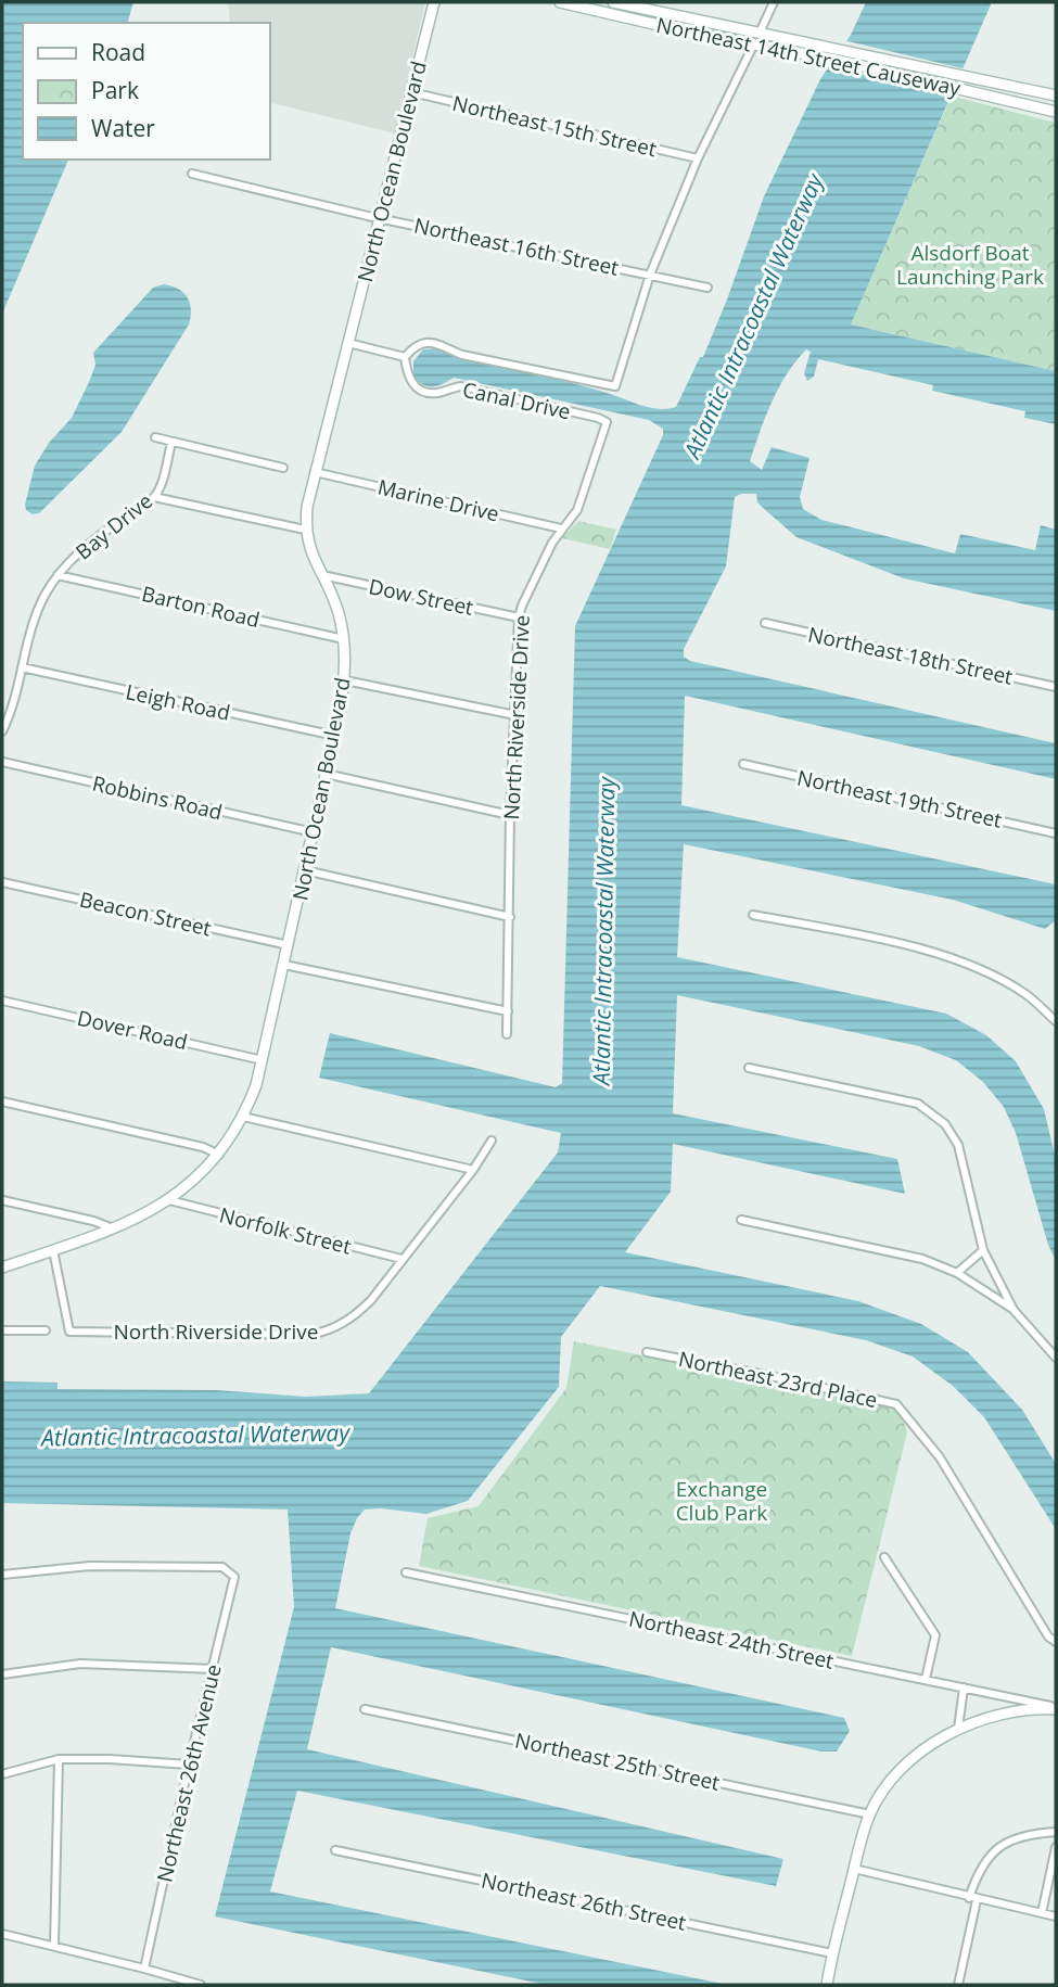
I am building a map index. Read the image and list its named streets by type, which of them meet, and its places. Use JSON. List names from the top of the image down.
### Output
{
  "streets": {
    "main road": ["Northeast 14th Street Causeway", "North Ocean Boulevard"],
    "street": [
      "Northeast 15th Street",
      "Northeast 16th Street",
      "Canal Drive",
      "Marine Drive",
      "Bay Drive",
      "Dow Street",
      "Barton Road",
      "Northeast 18th Street",
      "Leigh Road",
      "North Riverside Drive",
      "Robbins Road",
      "Northeast 19th Street",
      "Beacon Street",
      "Dover Road",
      "Norfolk Street",
      "Northeast 23rd Place",
      "Northeast 24th Street",
      "Northeast 25th Street",
      "Northeast 26th Avenue",
      "Northeast 26th Street"
    ]
  },
  "crossings": [
    ["Northeast 15th Street", "North Ocean Boulevard"],
    ["North Ocean Boulevard", "Northeast 16th Street"],
    ["North Ocean Boulevard", "Marine Drive"],
    ["North Ocean Boulevard", "Dow Street"],
    ["North Ocean Boulevard", "Barton Road"],
    ["North Ocean Boulevard", "Leigh Road"],
    ["North Ocean Boulevard", "North Riverside Drive"],
    ["North Ocean Boulevard", "Robbins Road"],
    ["North Ocean Boulevard", "Beacon Street"],
    ["North Ocean Boulevard", "Dover Road"],
    ["North Ocean Boulevard", "Norfolk Street"],
    ["Northeast 16th Street", "Canal Drive"],
    ["Canal Drive", "North Riverside Drive"],
    ["Marine Drive", "North Riverside Drive"],
    ["Bay Drive", "Barton Road"],
    ["Bay Drive", "Leigh Road"],
    ["Dow Street", "North Riverside Drive"],
    ["North Riverside Drive", "Norfolk Street"]
  ],
  "water": ["Atlantic Intracoastal Waterway"],
  "parks": ["Alsdorf Boat Launching Park", "Exchange Club Park"],
  "legend": ["Road", "Park", "Water"]
}
